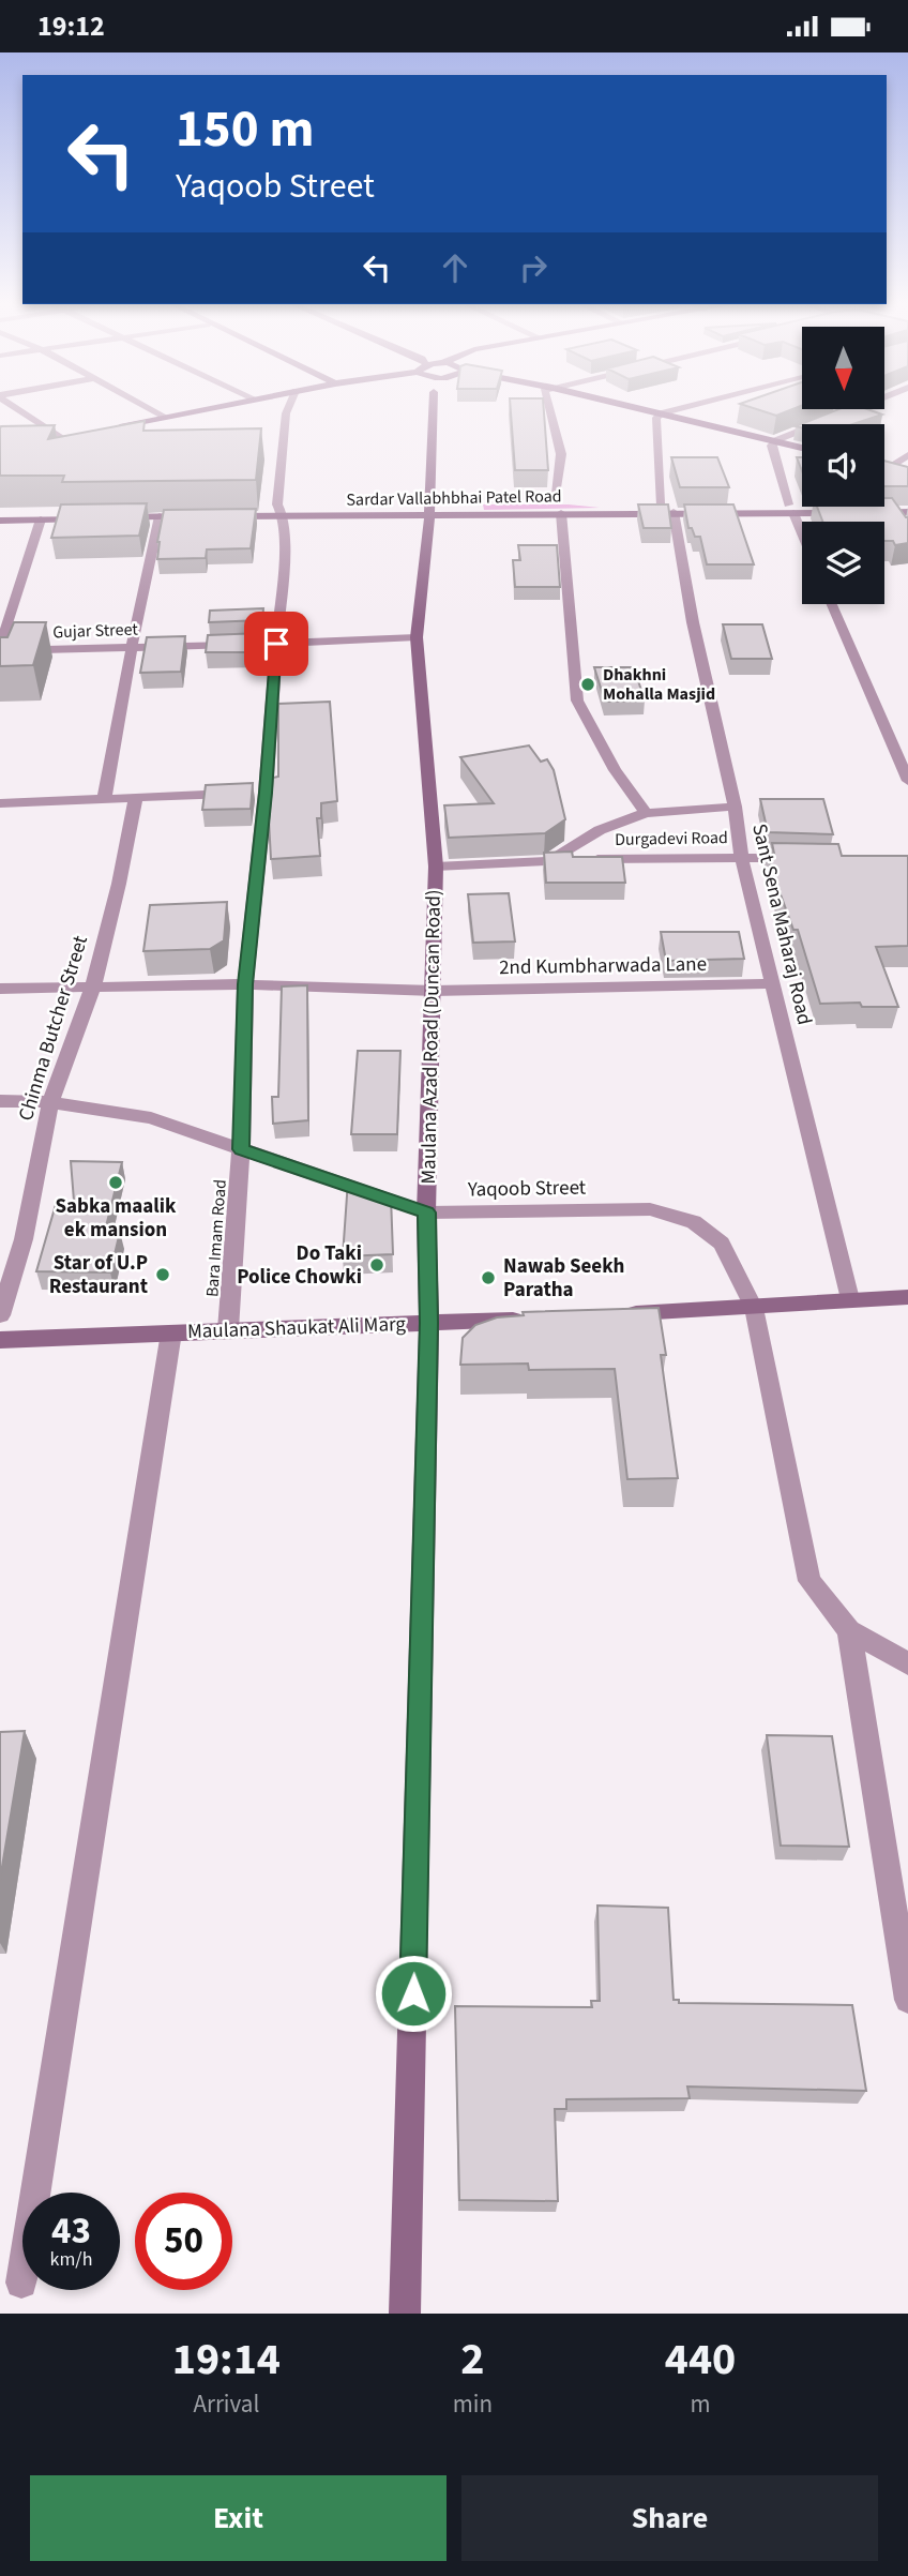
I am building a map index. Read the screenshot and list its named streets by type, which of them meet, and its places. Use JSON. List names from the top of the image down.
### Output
{
  "streets": {
    "main road": ["Sardar Vallabhbhai Patel Road", "Maulana Azad Road (Duncan Road)", "Maulana Shaukat Ali Marg"],
    "street": [
      "Gujar Street",
      "Durgadevi Road",
      "Sant Sena Maharaj Road",
      "2nd Kumbharwada Lane",
      "Chinma Butcher Street",
      "Yaqoob Street",
      "Bara Imam Road"
    ]
  },
  "crossings": [
    ["Sardar Vallabhbhai Patel Road", "Sant Sena Maharaj Road"],
    ["Sardar Vallabhbhai Patel Road", "Maulana Azad Road (Duncan Road)"],
    ["Sardar Vallabhbhai Patel Road", "Bara Imam Road"],
    ["Gujar Street", "Maulana Azad Road (Duncan Road)"],
    ["Gujar Street", "Bara Imam Road"],
    ["Durgadevi Road", "Sant Sena Maharaj Road"],
    ["Durgadevi Road", "Maulana Azad Road (Duncan Road)"],
    ["Sant Sena Maharaj Road", "2nd Kumbharwada Lane"],
    ["2nd Kumbharwada Lane", "Chinma Butcher Street"],
    ["2nd Kumbharwada Lane", "Maulana Azad Road (Duncan Road)"],
    ["2nd Kumbharwada Lane", "Bara Imam Road"],
    ["Chinma Butcher Street", "Yaqoob Street"],
    ["Maulana Azad Road (Duncan Road)", "Yaqoob Street"],
    ["Maulana Azad Road (Duncan Road)", "Maulana Shaukat Ali Marg"],
    ["Yaqoob Street", "Bara Imam Road"],
    ["Bara Imam Road", "Maulana Shaukat Ali Marg"]
  ],
  "places": [
    "Dhakhni Mohalla Masjid",
    "Sabka maalik ek mansion",
    "Do Taki Police Chowki",
    "Star of U.P Restaurant",
    "Nawab Seekh Paratha"
  ],
  "north": "bottom",
  "page": {
    "status": "19:12",
    "turn": ["150 m", "Yaqoob Street"],
    "speed": "43 km/h",
    "limit": "50",
    "eta": [
      "19:14",
      "Arrival",
      "2",
      "min",
      "440",
      "m"
    ],
    "buttons": ["Exit", "Share"]
  }
}
